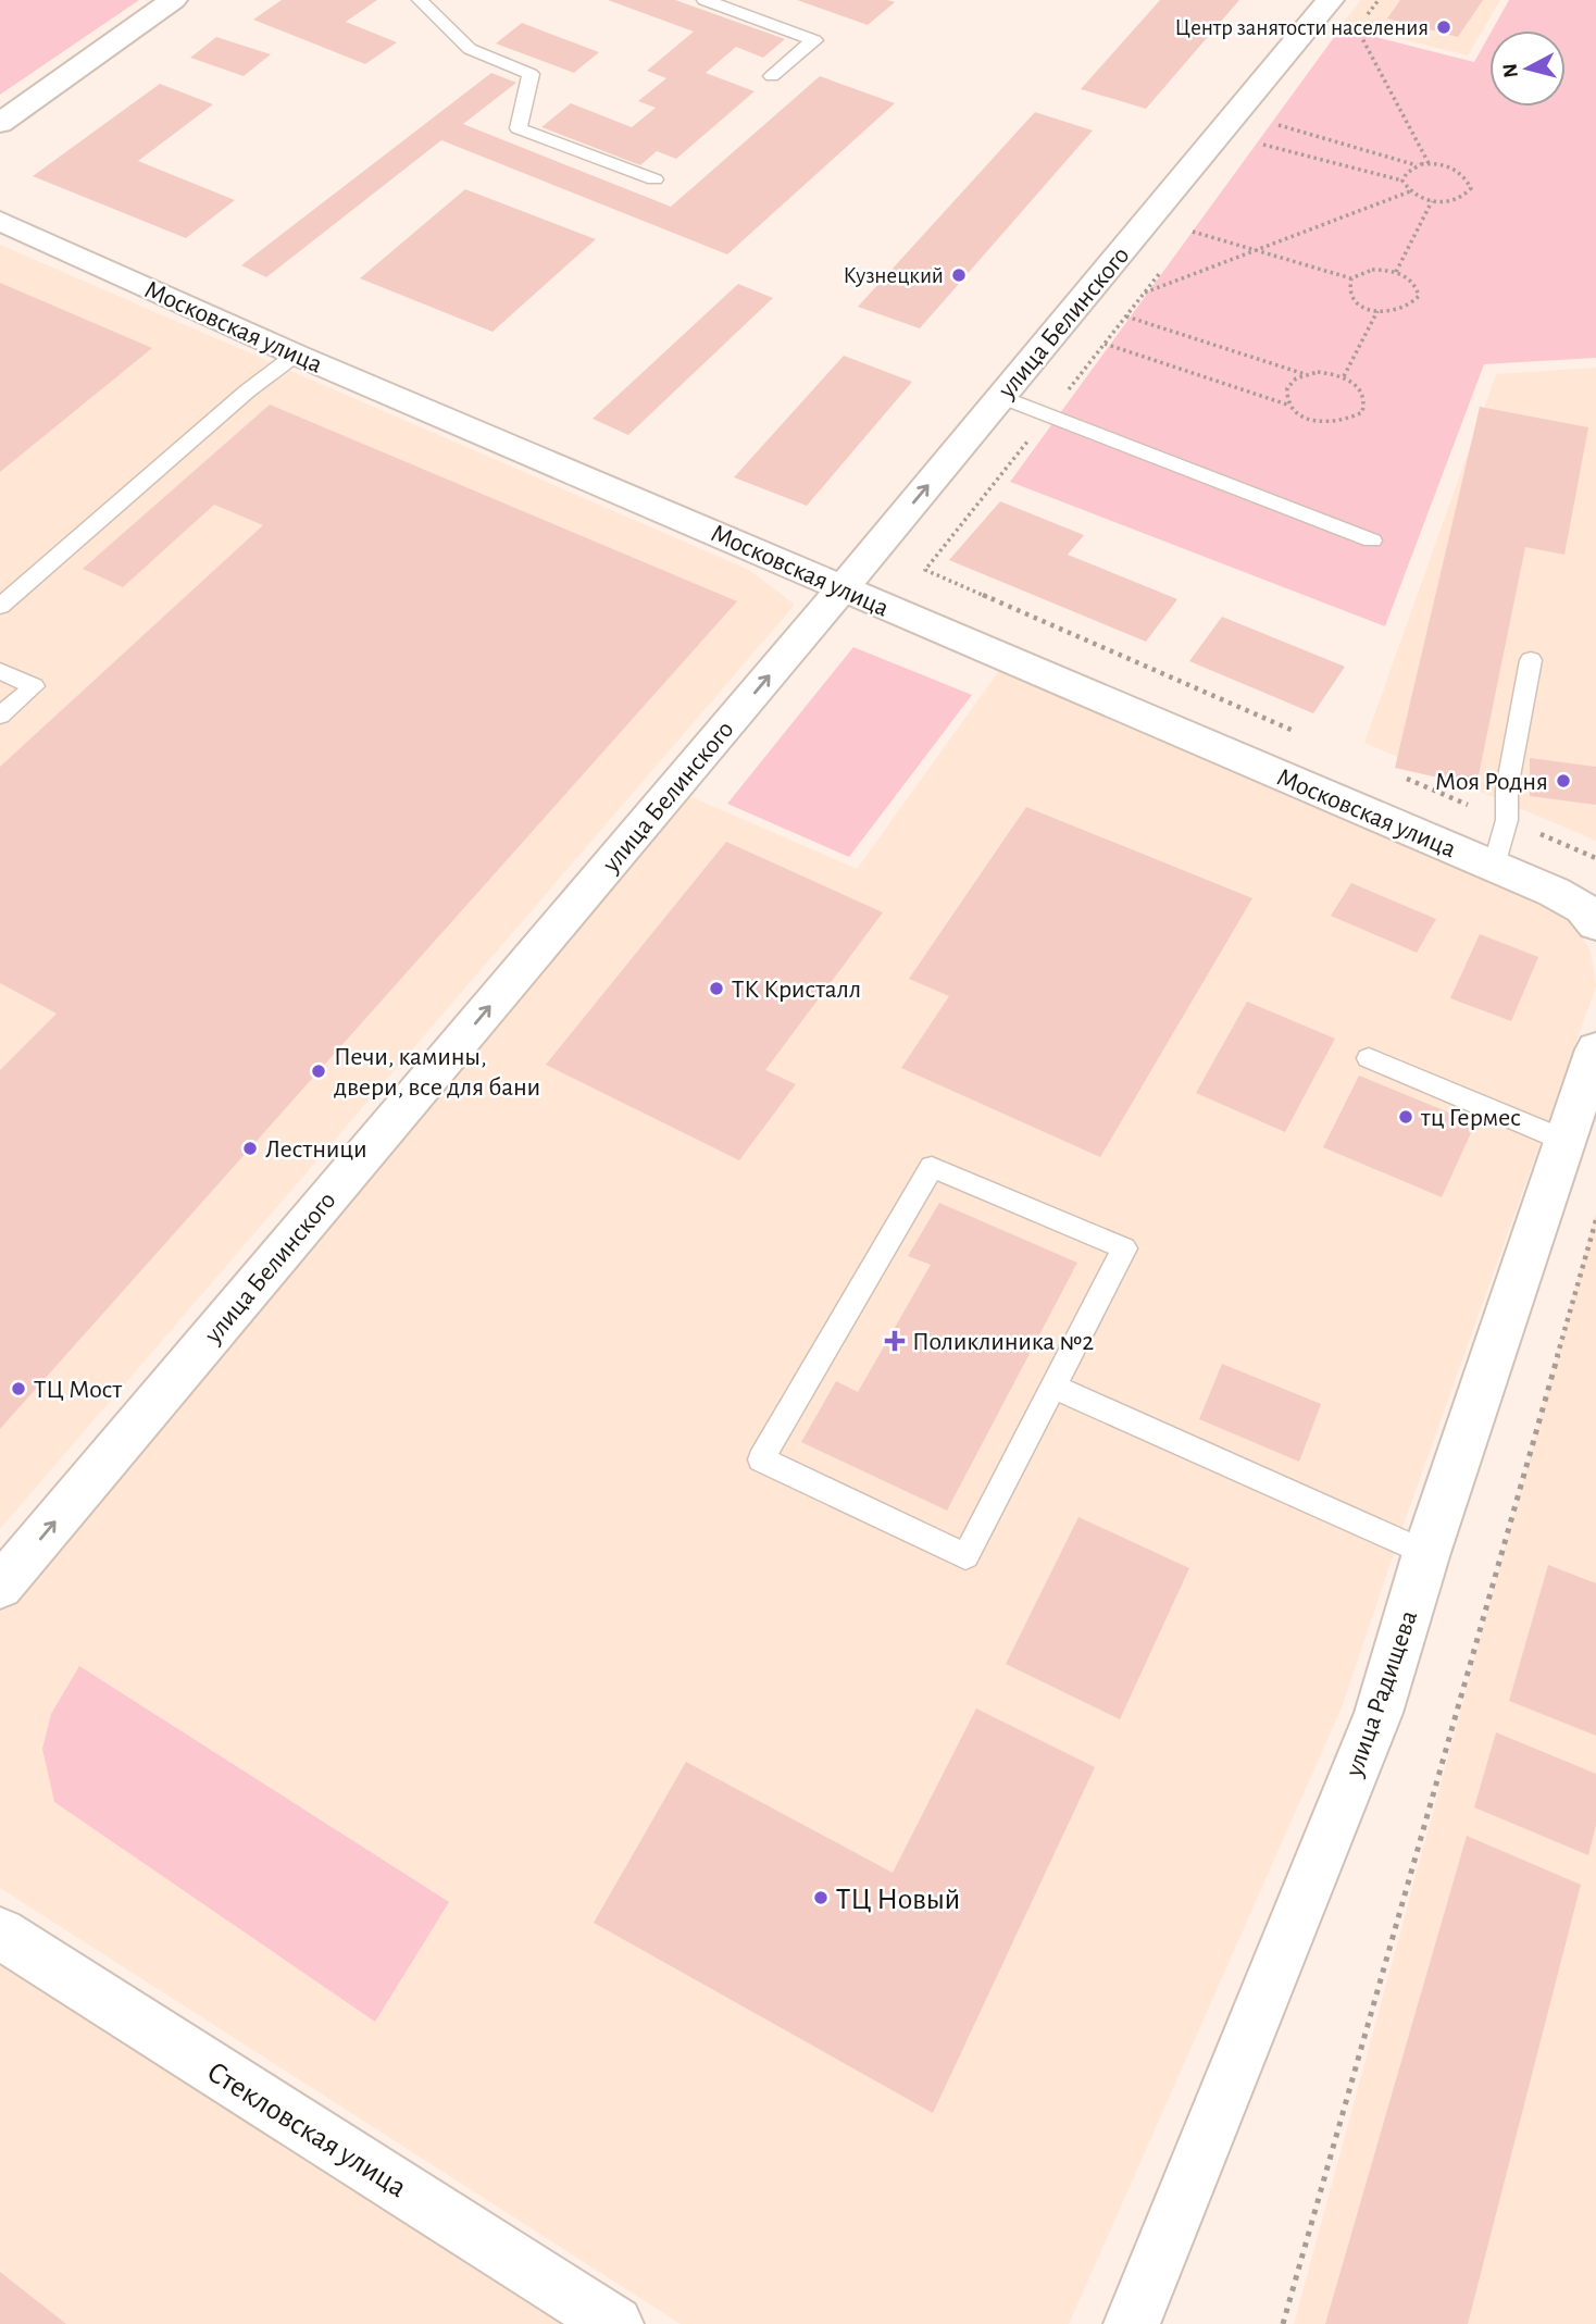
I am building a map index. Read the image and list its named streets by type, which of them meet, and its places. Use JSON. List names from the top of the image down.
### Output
{
  "streets": {
    "street": [
      "улица Белинского",
      "Московская улица",
      "улица Радищева",
      "Стекловская улица"
    ]
  },
  "crossings": [
    ["улица Белинского", "Московская улица"]
  ],
  "one_way": ["улица Белинского"],
  "places": {
    "other": [
      "Центр занятости населения",
      "Кузнецкий",
      "Моя Родня",
      "ТК Кристалл",
      "Печи, камины, двери, все для бани",
      "тц Гермес",
      "Лестници",
      "ТЦ Мост",
      "ТЦ Новый"
    ],
    "health": ["Поликлиника №2"]
  },
  "north": "left"
}
